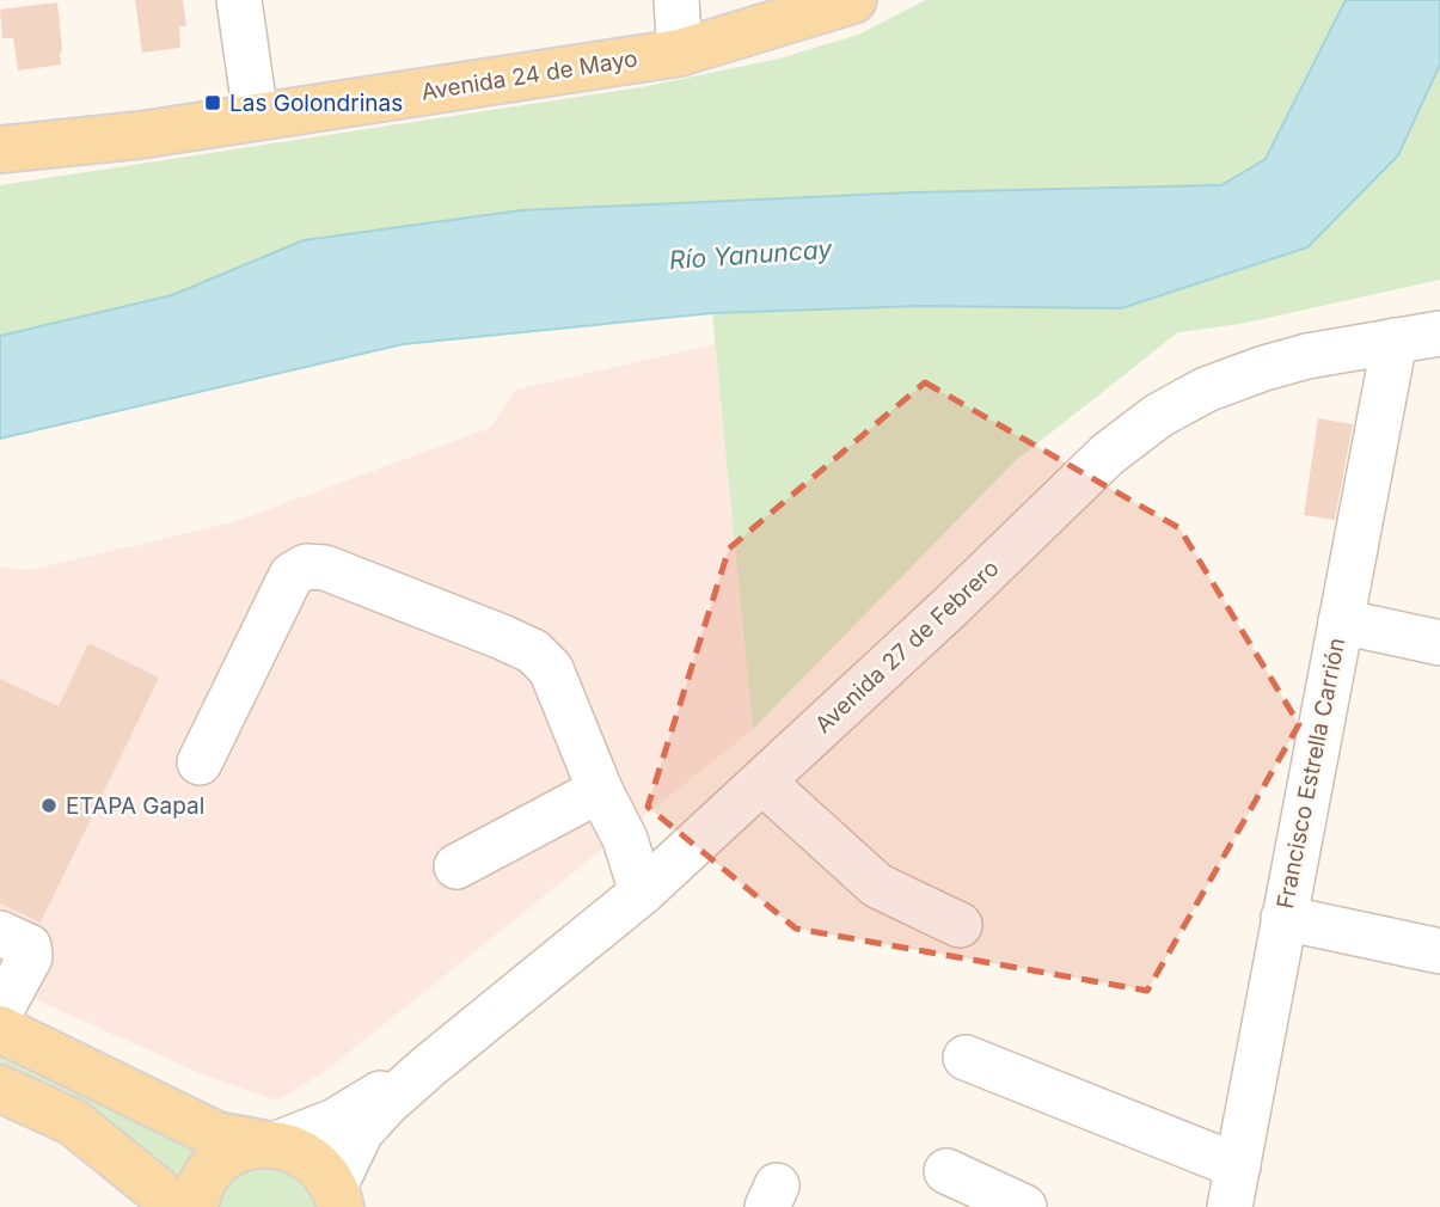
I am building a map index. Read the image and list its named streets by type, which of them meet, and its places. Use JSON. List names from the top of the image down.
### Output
{
  "streets": {
    "main road": ["Avenida 24 de Mayo"],
    "street": ["Avenida 27 de Febrero", "Francisco Estrella Carrión"]
  },
  "crossings": [
    ["Avenida 27 de Febrero", "Francisco Estrella Carrión"]
  ],
  "water": ["Río Yanuncay"],
  "places": {
    "transit": ["Las Golondrinas"],
    "other": ["ETAPA Gapal"]
  }
}
